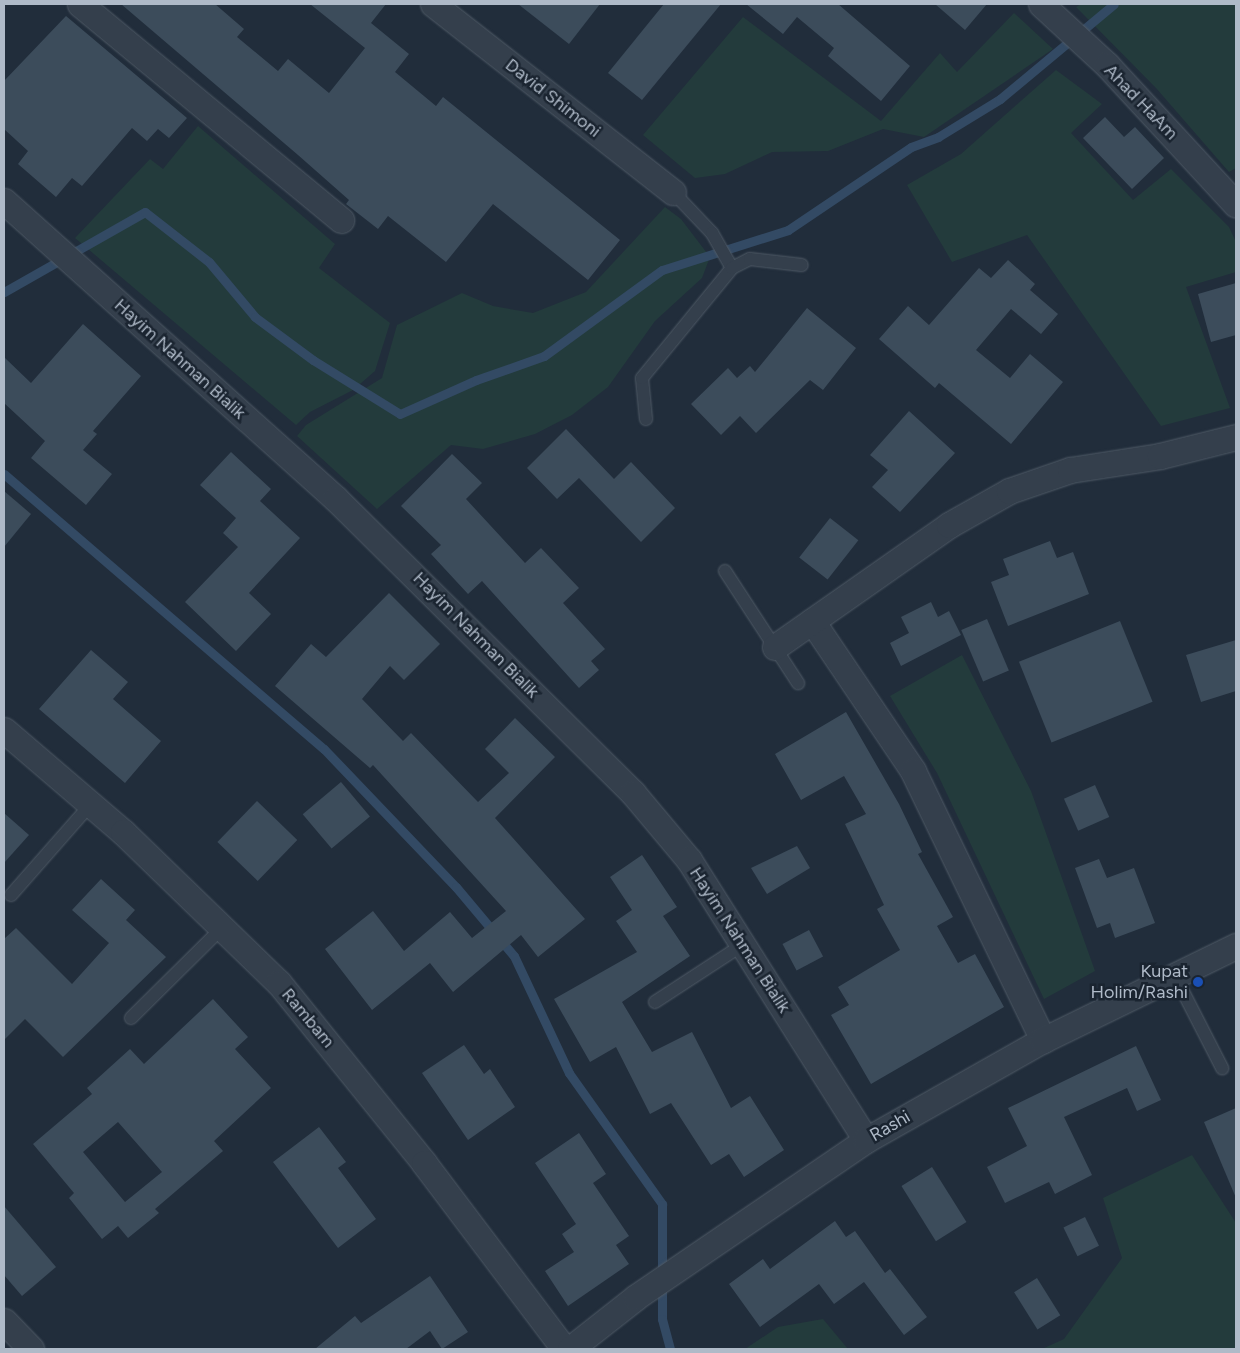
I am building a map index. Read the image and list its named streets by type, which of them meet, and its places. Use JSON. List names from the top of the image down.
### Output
{
  "streets": {
    "street": [
      "David Shimoni",
      "Ahad HaAm",
      "Hayim Nahman Bialik",
      "Rambam",
      "Rashi"
    ]
  },
  "crossings": [
    ["Hayim Nahman Bialik", "Rashi"]
  ],
  "places": ["Kupat Holim/Rashi"]
}
